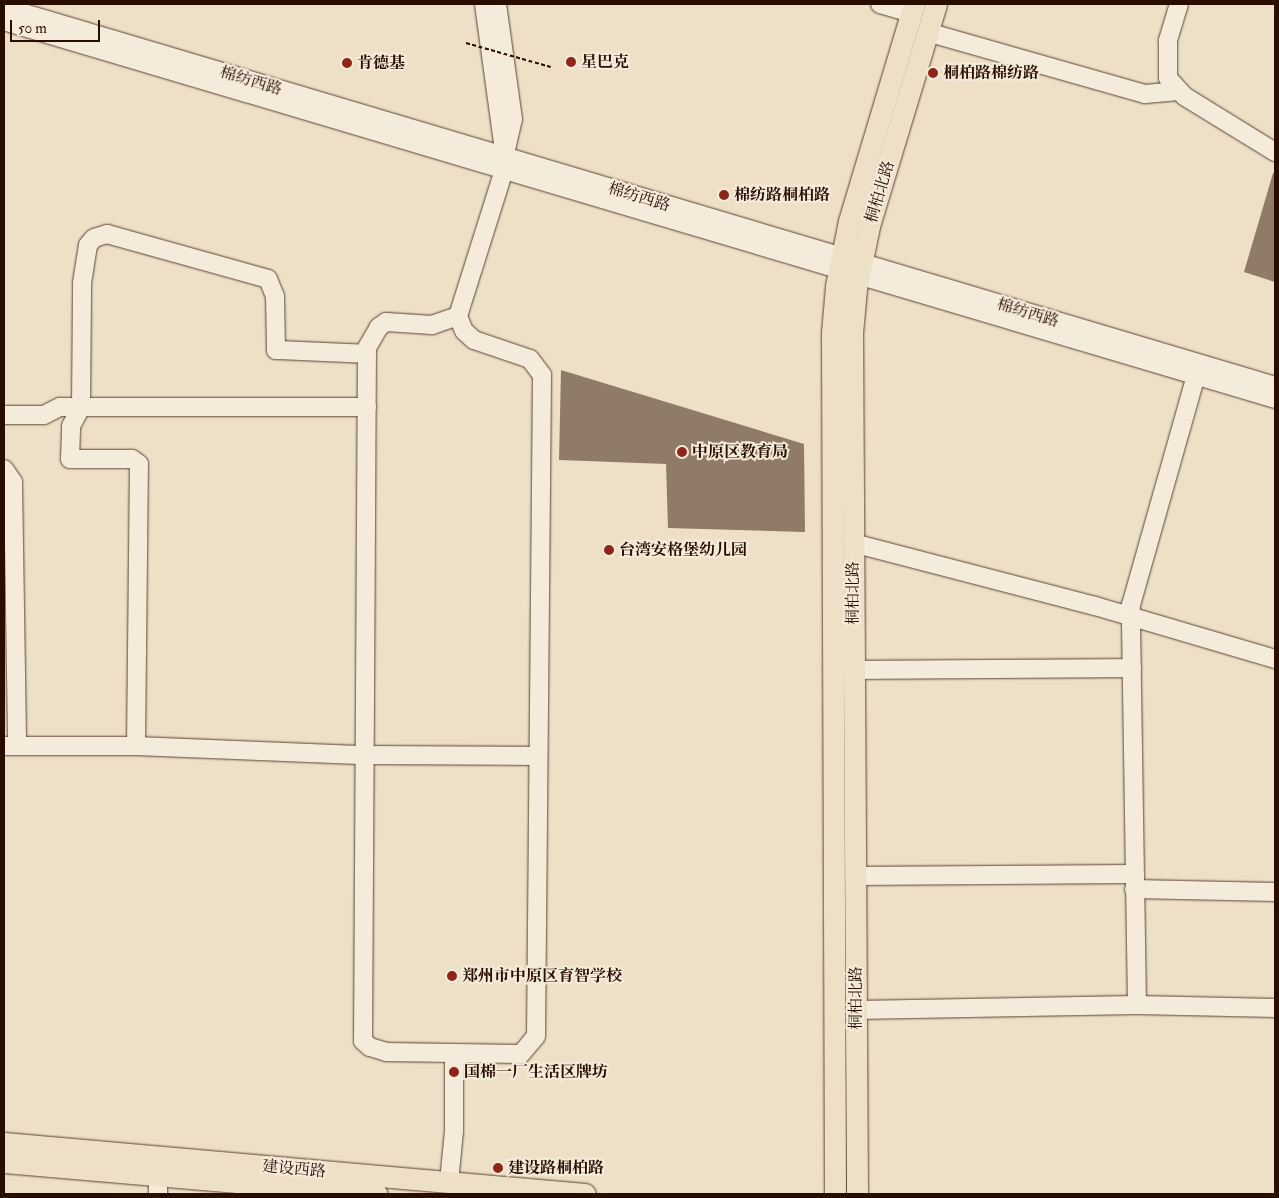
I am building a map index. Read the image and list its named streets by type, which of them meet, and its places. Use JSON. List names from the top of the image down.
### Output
{
  "streets": {
    "main road": ["桐柏北路", "建设西路"],
    "street": ["棉纺西路"]
  },
  "crossings": [
    ["棉纺西路", "桐柏北路"]
  ],
  "places": [
    "星巴克",
    "肯德基",
    "桐柏路棉纺路",
    "棉纺路桐柏路",
    "中原区教育局",
    "台湾安格堡幼儿园",
    "郑州市中原区育智学校",
    "国棉一厂生活区牌坊",
    "建设路桐柏路"
  ],
  "scale_bar": "50 m"
}
